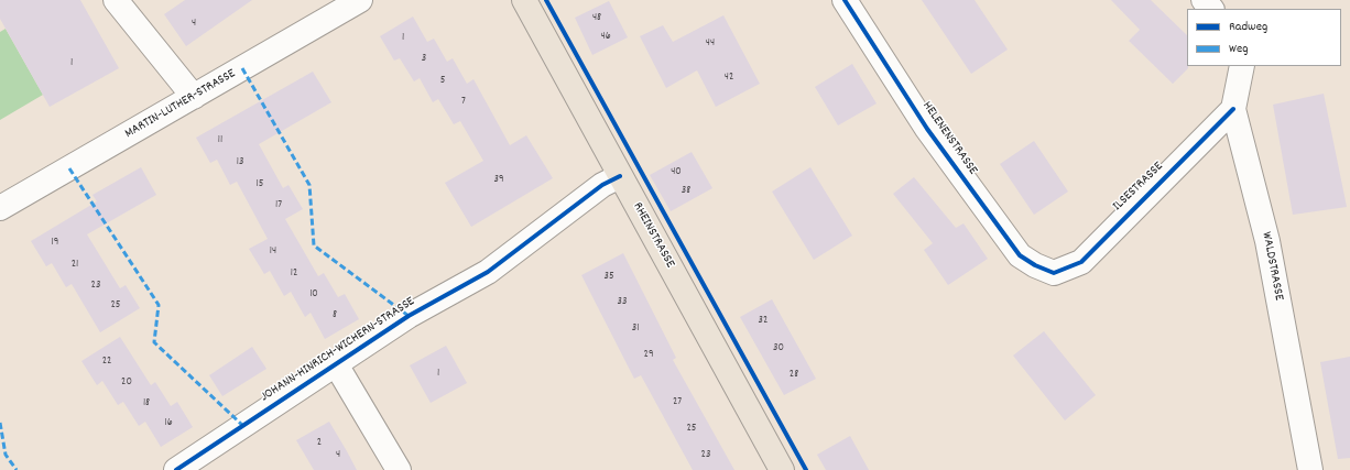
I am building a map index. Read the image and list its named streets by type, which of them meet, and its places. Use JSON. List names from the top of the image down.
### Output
{
  "streets": {
    "main road": ["RHEINSTRASSE"],
    "street": [
      "MARTIN-LUTHER-STRASSE",
      "HELENENSTRASSE",
      "ILSESTRASSE",
      "WALDSTRASSE",
      "JOHANN-HINRICH-WICHERN-STRASSE"
    ]
  },
  "crossings": [
    ["HELENENSTRASSE", "ILSESTRASSE"],
    ["ILSESTRASSE", "WALDSTRASSE"],
    ["RHEINSTRASSE", "JOHANN-HINRICH-WICHERN-STRASSE"]
  ],
  "house_numbers": [
    "48",
    "4",
    "46",
    "1",
    "44",
    "3",
    "1",
    "42",
    "5",
    "7",
    "11",
    "13",
    "40",
    "39",
    "15",
    "38",
    "17",
    "19",
    "14",
    "21",
    "12",
    "35",
    "23",
    "10",
    "33",
    "25",
    "8",
    "32",
    "31",
    "30",
    "29",
    "22",
    "1",
    "28",
    "20",
    "27",
    "18",
    "16",
    "25",
    "2",
    "4",
    "23"
  ],
  "legend": ["Radweg", "Weg"]
}
